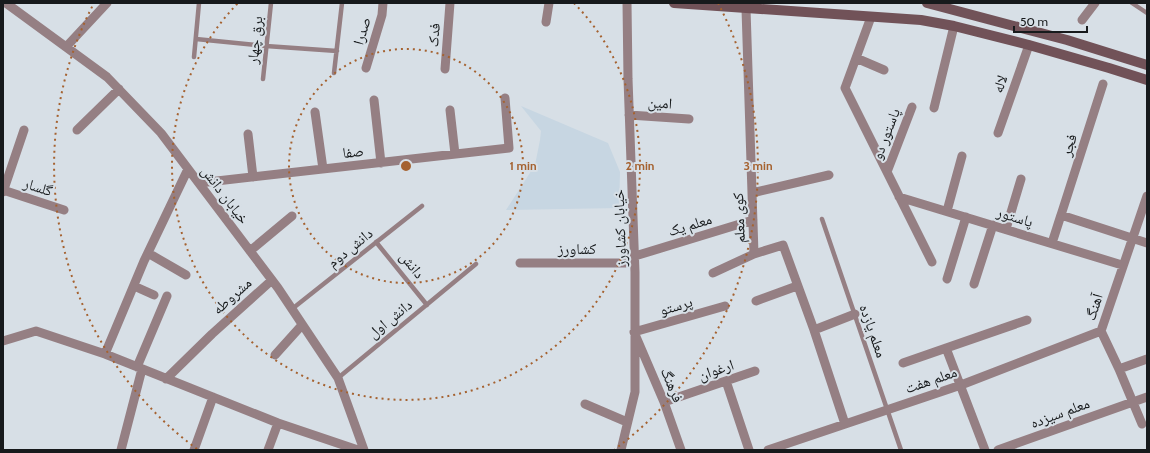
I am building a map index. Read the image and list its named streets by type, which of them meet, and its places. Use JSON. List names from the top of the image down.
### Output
{
  "streets": {
    "street": [
      "صدرا",
      "فدک",
      "لاله",
      "امین",
      "پاستور دو",
      "فجر",
      "صفا",
      "گلسار",
      "خیابان دانش",
      "پاستور",
      "کوی معلم",
      "معلم یک",
      "خیابان کشاورز",
      "کشاورز",
      "مشروطه",
      "پرستو",
      "آهنگ",
      "ارغوان",
      "معلم هفت",
      "فرهنگ",
      "معلم سیزده"
    ],
    "lane": [
      "برق چهار",
      "دانش دوم",
      "دانش",
      "دانش اول",
      "معلم یازده"
    ]
  },
  "crossings": [
    ["امین", "خیابان کشاورز"],
    ["فجر", "پاستور"],
    ["صفا", "خیابان دانش"],
    ["خیابان دانش", "دانش دوم"],
    ["خیابان دانش", "مشروطه"],
    ["خیابان دانش", "دانش اول"],
    ["پاستور", "آهنگ"],
    ["کوی معلم", "معلم یک"],
    ["کوی معلم", "معلم هفت"],
    ["معلم یک", "خیابان کشاورز"],
    ["معلم یک", "کشاورز"],
    ["خیابان کشاورز", "کشاورز"],
    ["خیابان کشاورز", "پرستو"],
    ["خیابان کشاورز", "فرهنگ"],
    ["دانش دوم", "دانش"],
    ["دانش", "دانش اول"],
    ["پرستو", "فرهنگ"],
    ["آهنگ", "معلم هفت"],
    ["آهنگ", "معلم سیزده"],
    ["معلم یازده", "معلم هفت"],
    ["ارغوان", "فرهنگ"]
  ],
  "scale_bar": "50 m",
  "rings": ["1 min", "2 min", "3 min"]
}
